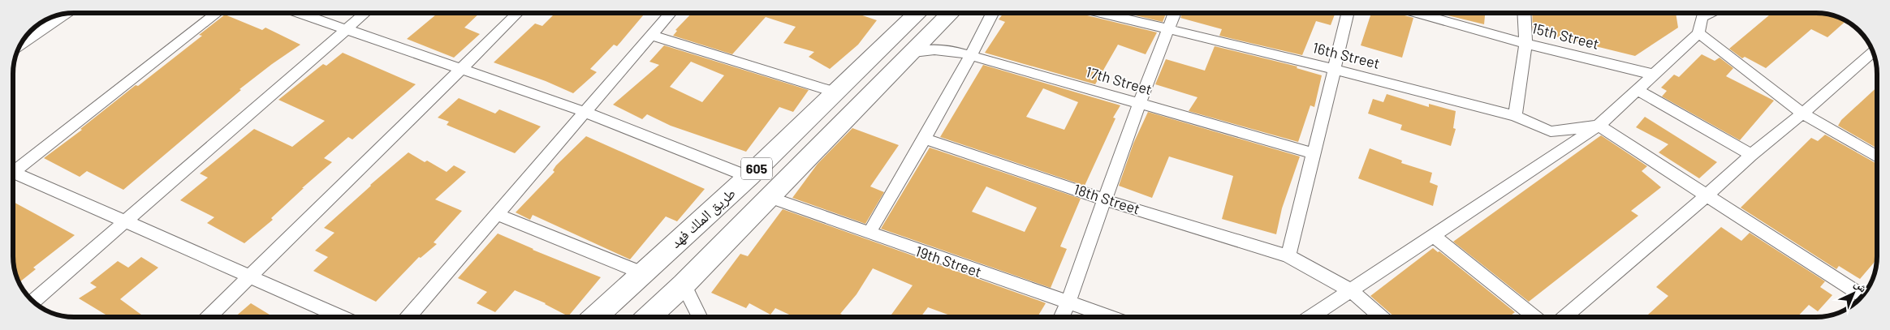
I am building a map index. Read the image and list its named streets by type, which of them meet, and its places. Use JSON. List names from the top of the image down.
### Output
{
  "streets": {
    "highway": ["605", "طريق الملك فهد"],
    "street": [
      "15th Street",
      "16th Street",
      "17th Street",
      "18th Street",
      "19th Street"
    ]
  },
  "crossings": [
    ["17th Street", "605"],
    ["605", "19th Street"]
  ],
  "north": "top right"
}
